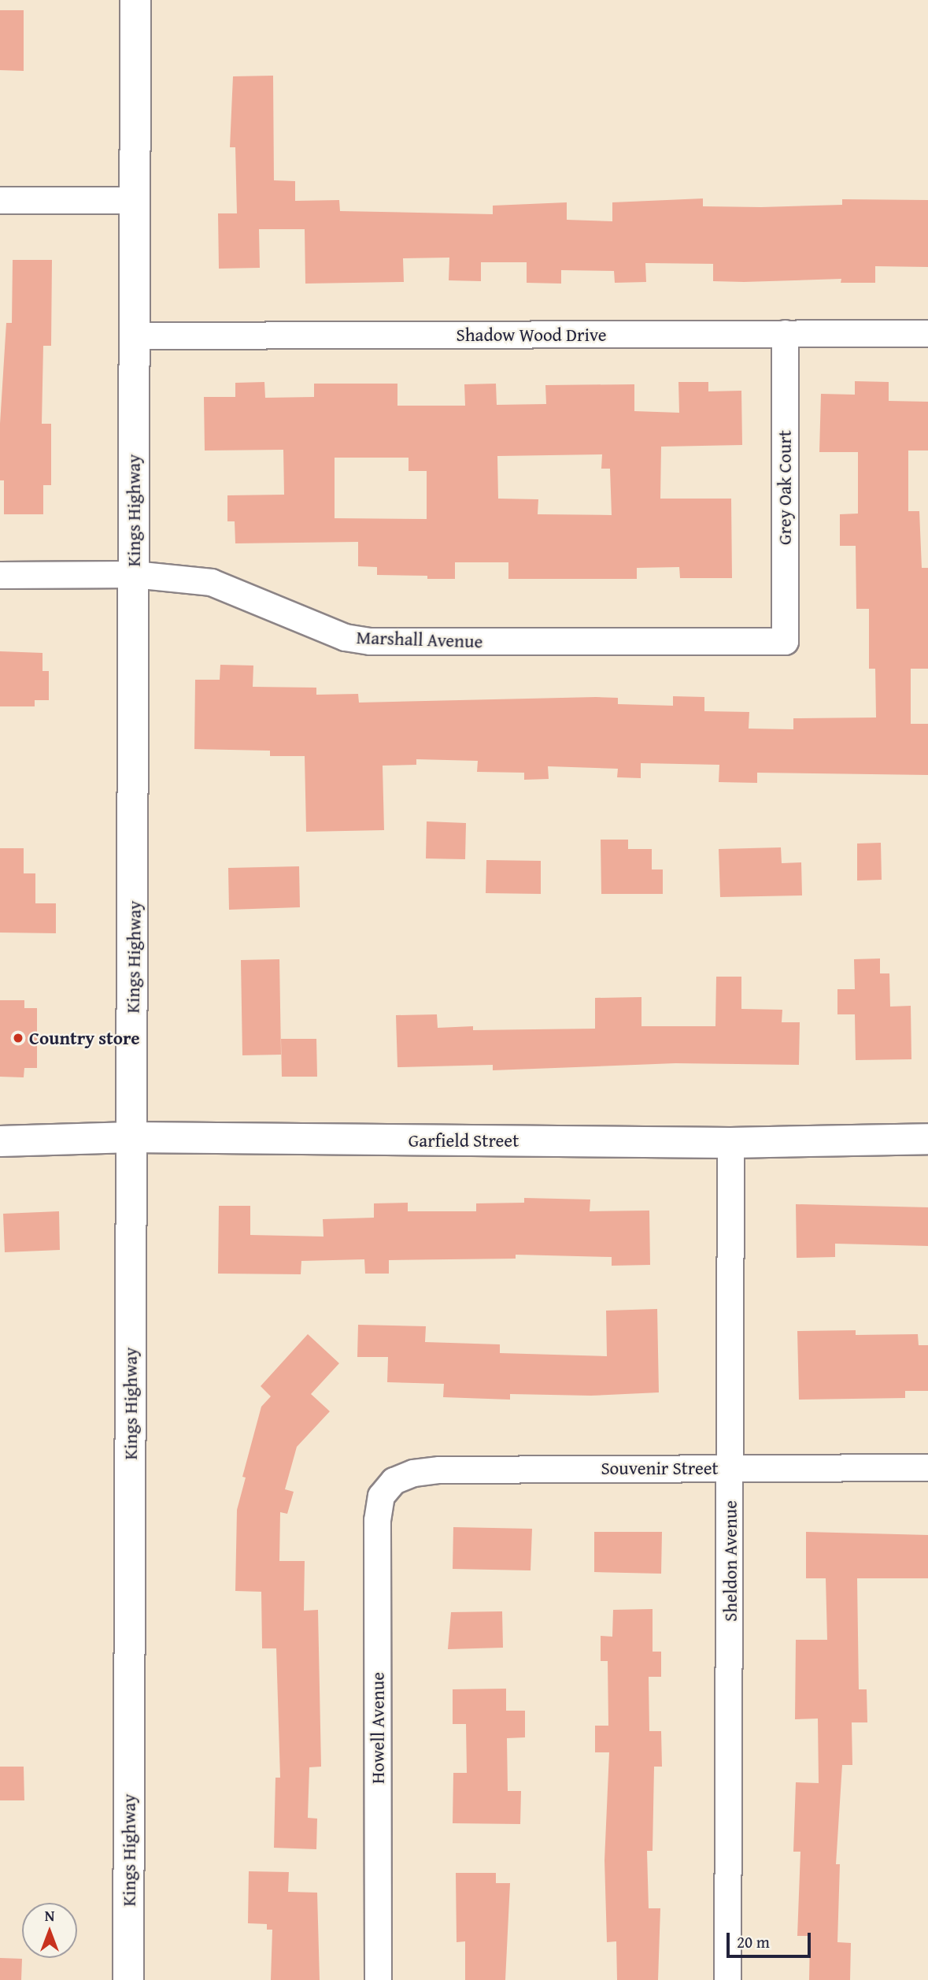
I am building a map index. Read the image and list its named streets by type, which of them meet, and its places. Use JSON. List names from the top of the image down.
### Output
{
  "streets": {
    "street": [
      "Shadow Wood Drive",
      "Grey Oak Court",
      "Kings Highway",
      "Marshall Avenue",
      "Garfield Street",
      "Souvenir Street",
      "Sheldon Avenue",
      "Howell Avenue"
    ]
  },
  "crossings": [
    ["Shadow Wood Drive", "Grey Oak Court"],
    ["Shadow Wood Drive", "Kings Highway"],
    ["Grey Oak Court", "Marshall Avenue"],
    ["Kings Highway", "Marshall Avenue"],
    ["Kings Highway", "Garfield Street"],
    ["Garfield Street", "Sheldon Avenue"],
    ["Souvenir Street", "Sheldon Avenue"],
    ["Souvenir Street", "Howell Avenue"]
  ],
  "places": ["Country store"],
  "scale_bar": "20 m",
  "north": "top"
}
